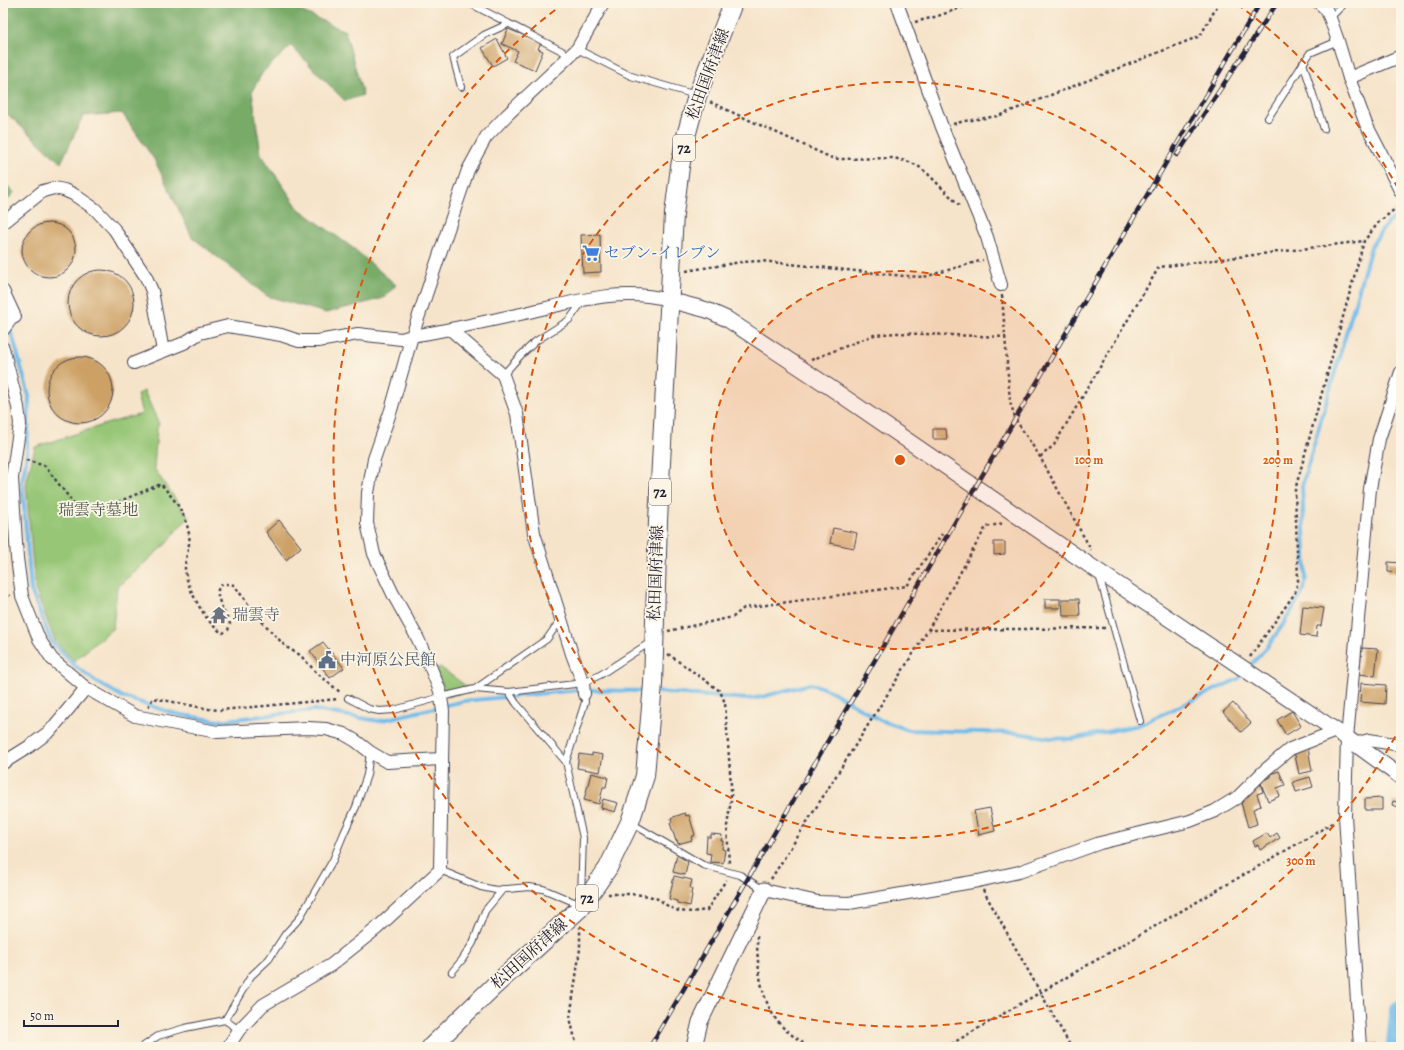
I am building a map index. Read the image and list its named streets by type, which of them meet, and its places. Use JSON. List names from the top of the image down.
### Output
{
  "streets": {
    "main road": ["松田国府津線", "72"]
  },
  "parks": ["瑞雲寺墓地"],
  "places": {
    "supermarket": ["セブン-イレブン"],
    "temple": ["瑞雲寺"],
    "public building": ["中河原公民館"]
  },
  "scale_bar": "50 m",
  "rings": ["100 m", "200 m", "300 m"]
}
